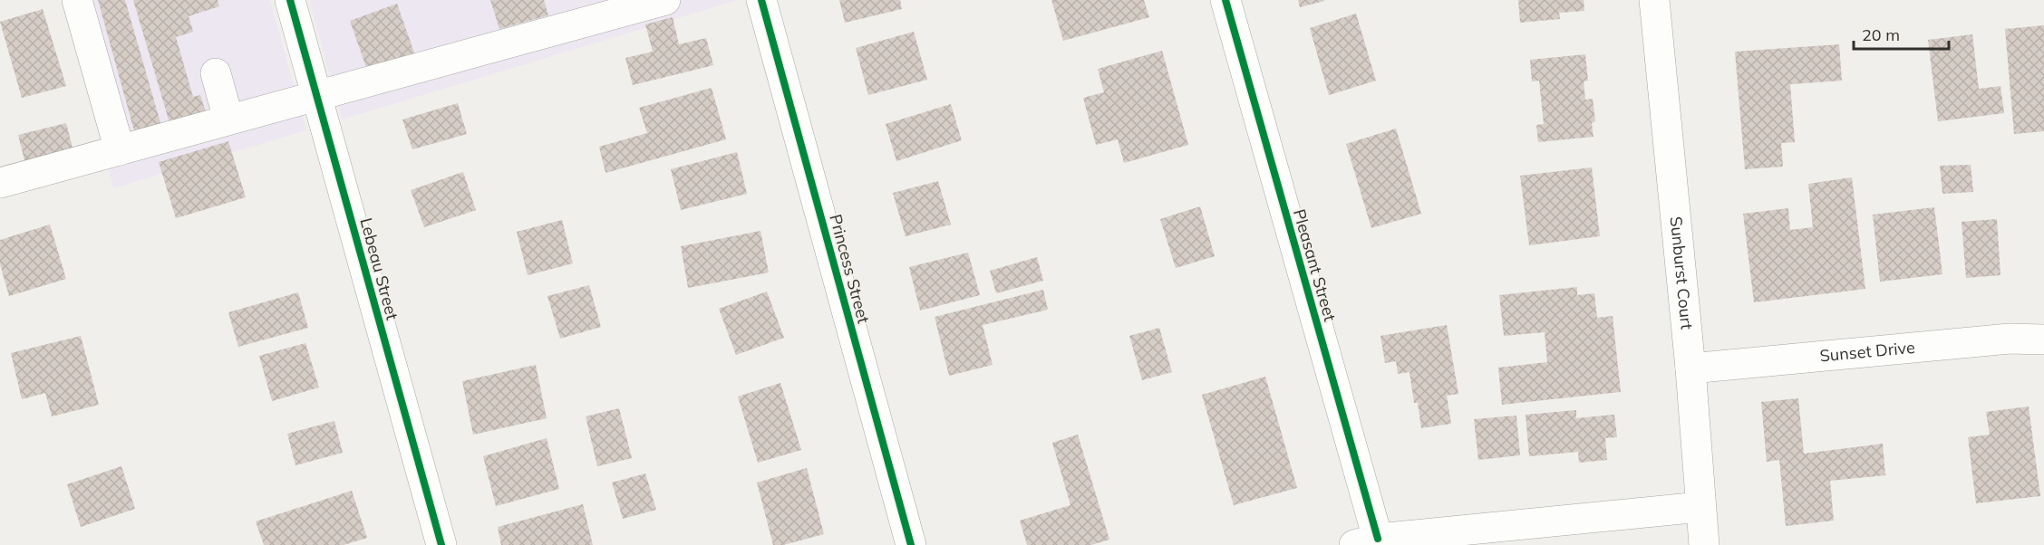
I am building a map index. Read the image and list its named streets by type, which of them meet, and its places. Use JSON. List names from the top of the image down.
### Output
{
  "streets": {
    "street": [
      "Pleasant Street",
      "Lebeau Street",
      "Princess Street",
      "Sunburst Court",
      "Sunset Drive"
    ]
  },
  "crossings": [
    ["Sunburst Court", "Sunset Drive"]
  ],
  "scale_bar": "20 m"
}
